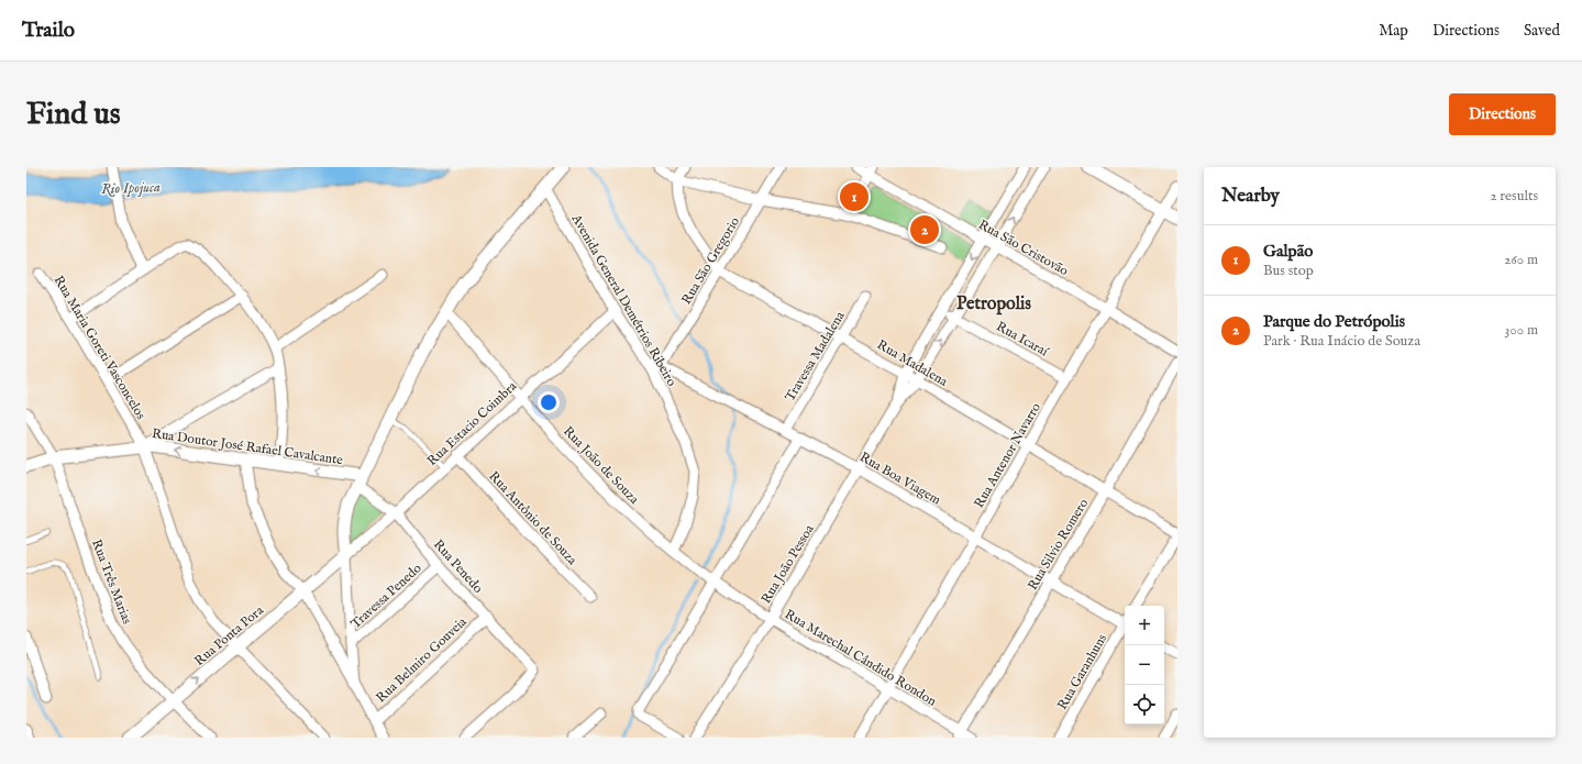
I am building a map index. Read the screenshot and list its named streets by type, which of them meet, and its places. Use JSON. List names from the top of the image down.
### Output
{
  "streets": {
    "street": [
      "Rua São Cristovão",
      "Rua São Gregorio",
      "Avenida General Demétrios Ribeiro",
      "Rua Icaraí",
      "Rua Maria Goreti Vasconcelos",
      "Travessa Madalena",
      "Rua Madalena",
      "Rua Estacio Coimbra",
      "Rua Doutor José Rafael Cavalcante",
      "Rua Antenor Navarro",
      "Rua João de Souza",
      "Rua Boa Viagem",
      "Rua Antônio de Souza",
      "Rua Silvio Romero",
      "Rua João Pessoa",
      "Rua Penedo",
      "Rua Três Marias",
      "Travessa Penedo",
      "Rua Ponta Pora",
      "Rua Marechal Cândido Rondon",
      "Rua Belmiro Gouveia",
      "Rua Garanhuns"
    ]
  },
  "crossings": [
    ["Rua São Cristovão", "Rua Antenor Navarro"],
    ["Rua São Cristovão", "Rua João Pessoa"],
    ["Rua São Gregorio", "Avenida General Demétrios Ribeiro"],
    ["Rua São Gregorio", "Rua Madalena"],
    ["Rua São Gregorio", "Rua Boa Viagem"],
    ["Avenida General Demétrios Ribeiro", "Rua Estacio Coimbra"],
    ["Avenida General Demétrios Ribeiro", "Rua João de Souza"],
    ["Avenida General Demétrios Ribeiro", "Rua Boa Viagem"],
    ["Avenida General Demétrios Ribeiro", "Rua Marechal Cândido Rondon"],
    ["Rua Icaraí", "Rua Antenor Navarro"],
    ["Rua Icaraí", "Rua João Pessoa"],
    ["Rua Maria Goreti Vasconcelos", "Rua Doutor José Rafael Cavalcante"],
    ["Rua Maria Goreti Vasconcelos", "Rua Ponta Pora"],
    ["Travessa Madalena", "Rua Madalena"],
    ["Travessa Madalena", "Rua Boa Viagem"],
    ["Rua Madalena", "Rua Antenor Navarro"],
    ["Rua Madalena", "Rua Silvio Romero"],
    ["Rua Madalena", "Rua João Pessoa"],
    ["Rua Estacio Coimbra", "Rua João de Souza"],
    ["Rua Estacio Coimbra", "Rua Antônio de Souza"],
    ["Rua Estacio Coimbra", "Rua Penedo"],
    ["Rua Estacio Coimbra", "Rua Ponta Pora"],
    ["Rua Doutor José Rafael Cavalcante", "Rua Penedo"],
    ["Rua Doutor José Rafael Cavalcante", "Rua Três Marias"],
    ["Rua Antenor Navarro", "Rua Boa Viagem"],
    ["Rua Antenor Navarro", "Rua Marechal Cândido Rondon"],
    ["Rua João de Souza", "Rua Marechal Cândido Rondon"],
    ["Rua Boa Viagem", "Rua Silvio Romero"],
    ["Rua Boa Viagem", "Rua João Pessoa"],
    ["Rua Silvio Romero", "Rua Marechal Cândido Rondon"],
    ["Rua João Pessoa", "Rua Marechal Cândido Rondon"],
    ["Rua Penedo", "Travessa Penedo"],
    ["Rua Penedo", "Rua Belmiro Gouveia"],
    ["Rua Três Marias", "Rua Ponta Pora"]
  ],
  "one_way": ["Rua Doutor José Rafael Cavalcante"],
  "districts": ["Petropolis"],
  "water": ["Rio Ipojuca"],
  "page": {
    "header": "Trailo",
    "nav": ["Map", "Directions", "Saved"],
    "buttons": "Directions",
    "title": "Find us",
    "heading": ["Nearby", "2 results"],
    "pins": ["1", "2"],
    "list": [
      {
        "mark": "1",
        "name": "Galpão",
        "note": "Bus stop",
        "value": "260 m"
      },
      {
        "mark": "2",
        "name": "Parque do Petrópolis",
        "note": "Park · Rua Inácio de Souza",
        "value": "300 m"
      }
    ],
    "map_buttons": ["+", "−"]
  }
}
